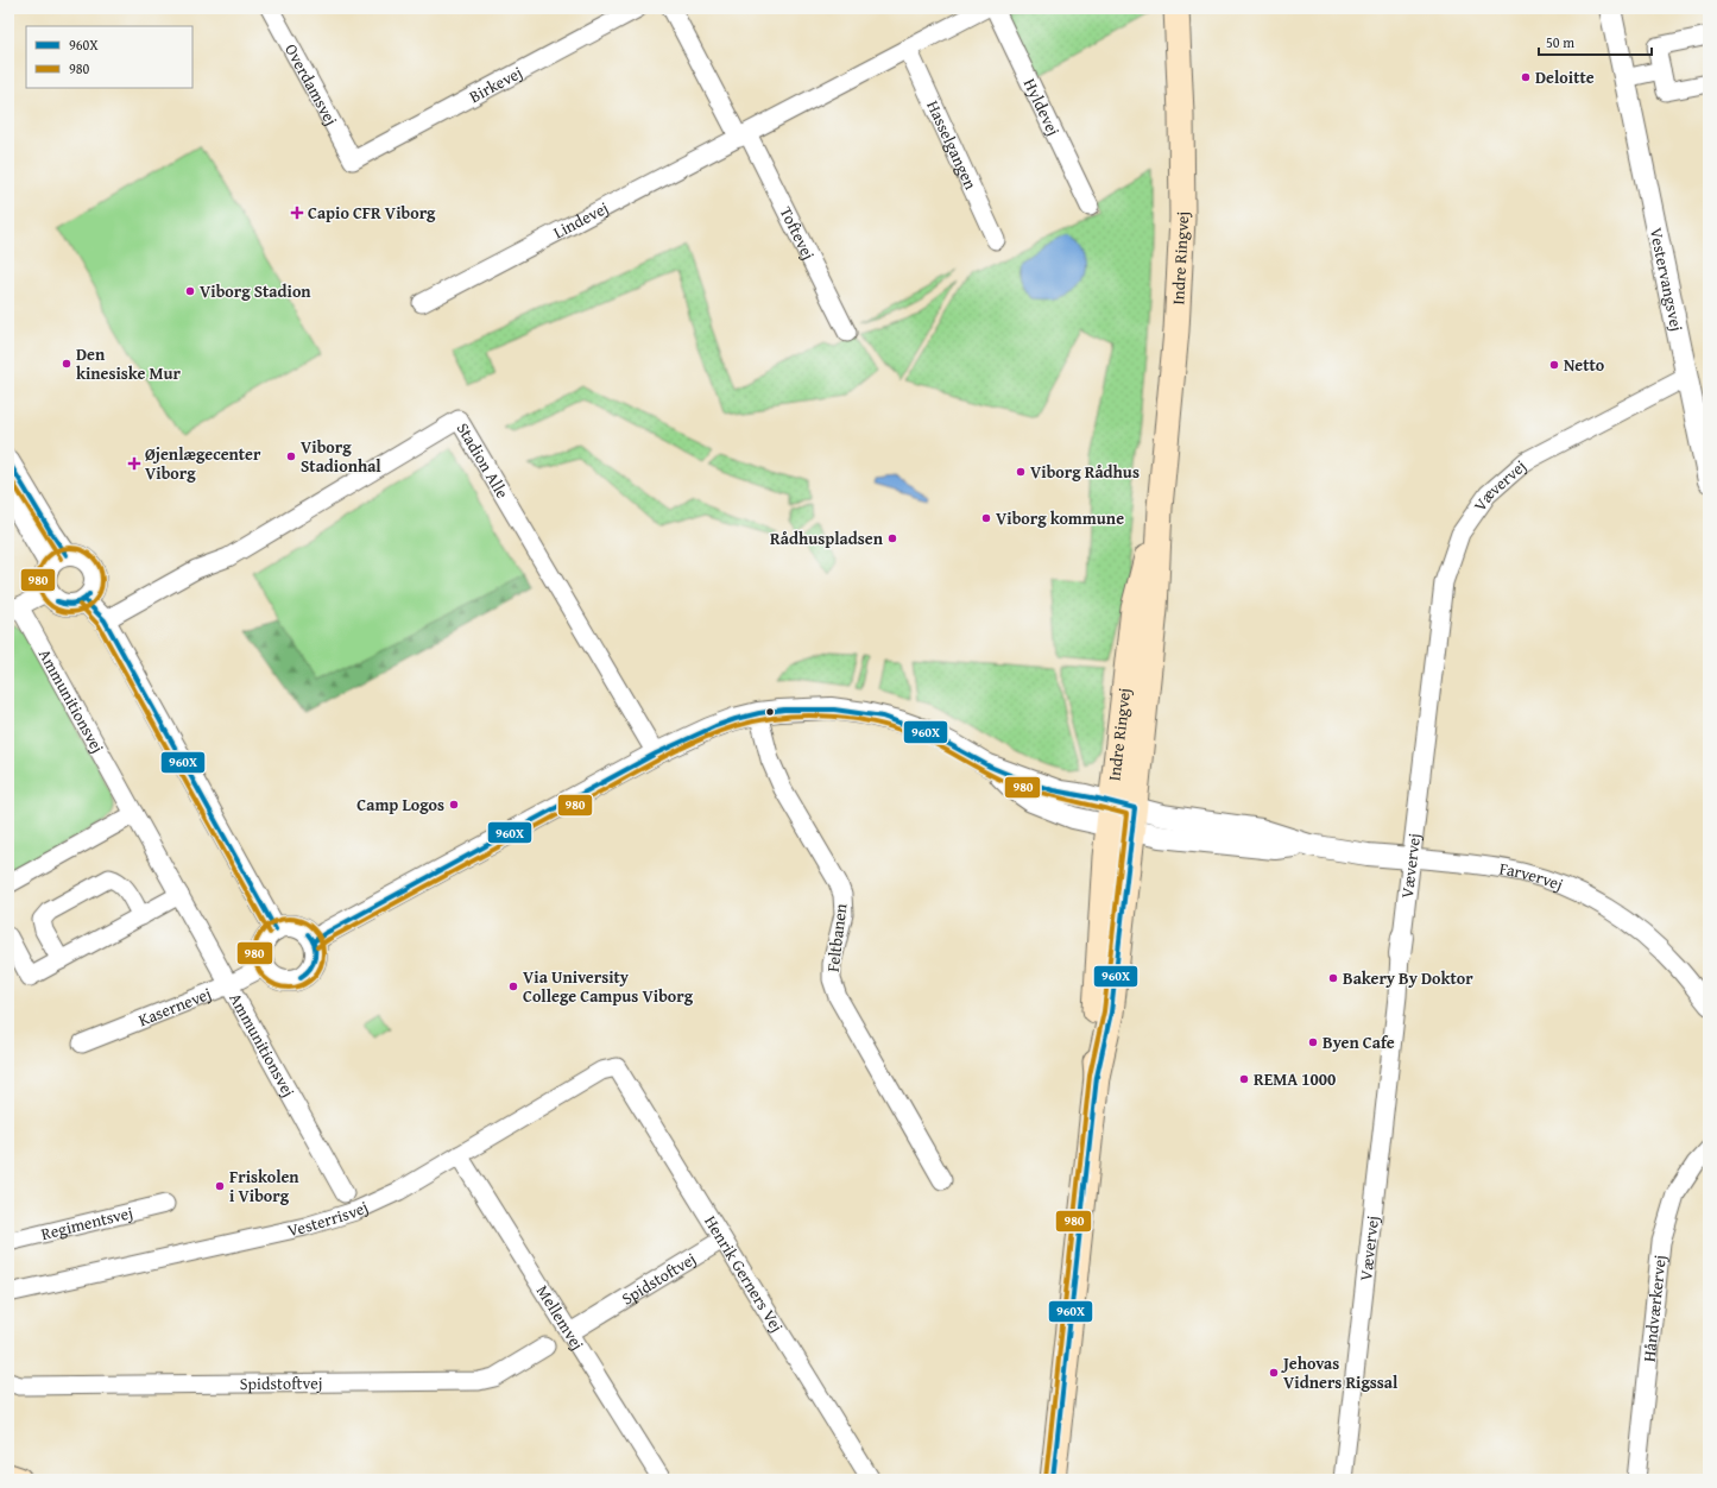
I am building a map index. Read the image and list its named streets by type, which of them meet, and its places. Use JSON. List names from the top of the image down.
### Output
{
  "streets": {
    "main road": ["Indre Ringvej"],
    "street": [
      "Overdamsvej",
      "Birkevej",
      "Hyldevej",
      "Hasselgangen",
      "Lindevej",
      "Toftevej",
      "Vestervangsvej",
      "Stadion Alle",
      "Vævervej",
      "Ammunitionsvej",
      "Farvervej",
      "Feltbanen",
      "Kasernevej",
      "Vesterrisvej",
      "Regimentsvej",
      "Henrik Gerners Vej",
      "Spidstoftvej",
      "Håndværkervej",
      "Mellemvej"
    ]
  },
  "crossings": [
    ["Overdamsvej", "Birkevej"],
    ["Hasselgangen", "Lindevej"],
    ["Lindevej", "Toftevej"],
    ["Indre Ringvej", "Farvervej"],
    ["Vestervangsvej", "Vævervej"],
    ["Stadion Alle", "Farvervej"],
    ["Vævervej", "Farvervej"],
    ["Ammunitionsvej", "Kasernevej"],
    ["Farvervej", "Feltbanen"],
    ["Farvervej", "Kasernevej"],
    ["Vesterrisvej", "Henrik Gerners Vej"],
    ["Vesterrisvej", "Mellemvej"],
    ["Henrik Gerners Vej", "Spidstoftvej"],
    ["Spidstoftvej", "Mellemvej"]
  ],
  "places": {
    "other": [
      "Deloitte",
      "Viborg Stadion",
      "Den kinesiske Mur",
      "Netto",
      "Viborg Stadionhal",
      "Viborg Rådhus",
      "Viborg kommune",
      "Rådhuspladsen",
      "Camp Logos",
      "Bakery By Doktor",
      "Via University College Campus Viborg",
      "Byen Cafe",
      "REMA 1000",
      "Friskolen i Viborg",
      "Jehovas Vidners Rigssal"
    ],
    "health": ["Capio CFR Viborg", "Øjenlægecenter Viborg"]
  },
  "lines": ["transit line 960X", "transit line 980"],
  "legend": ["960X", "980"],
  "scale_bar": "50 m"
}
